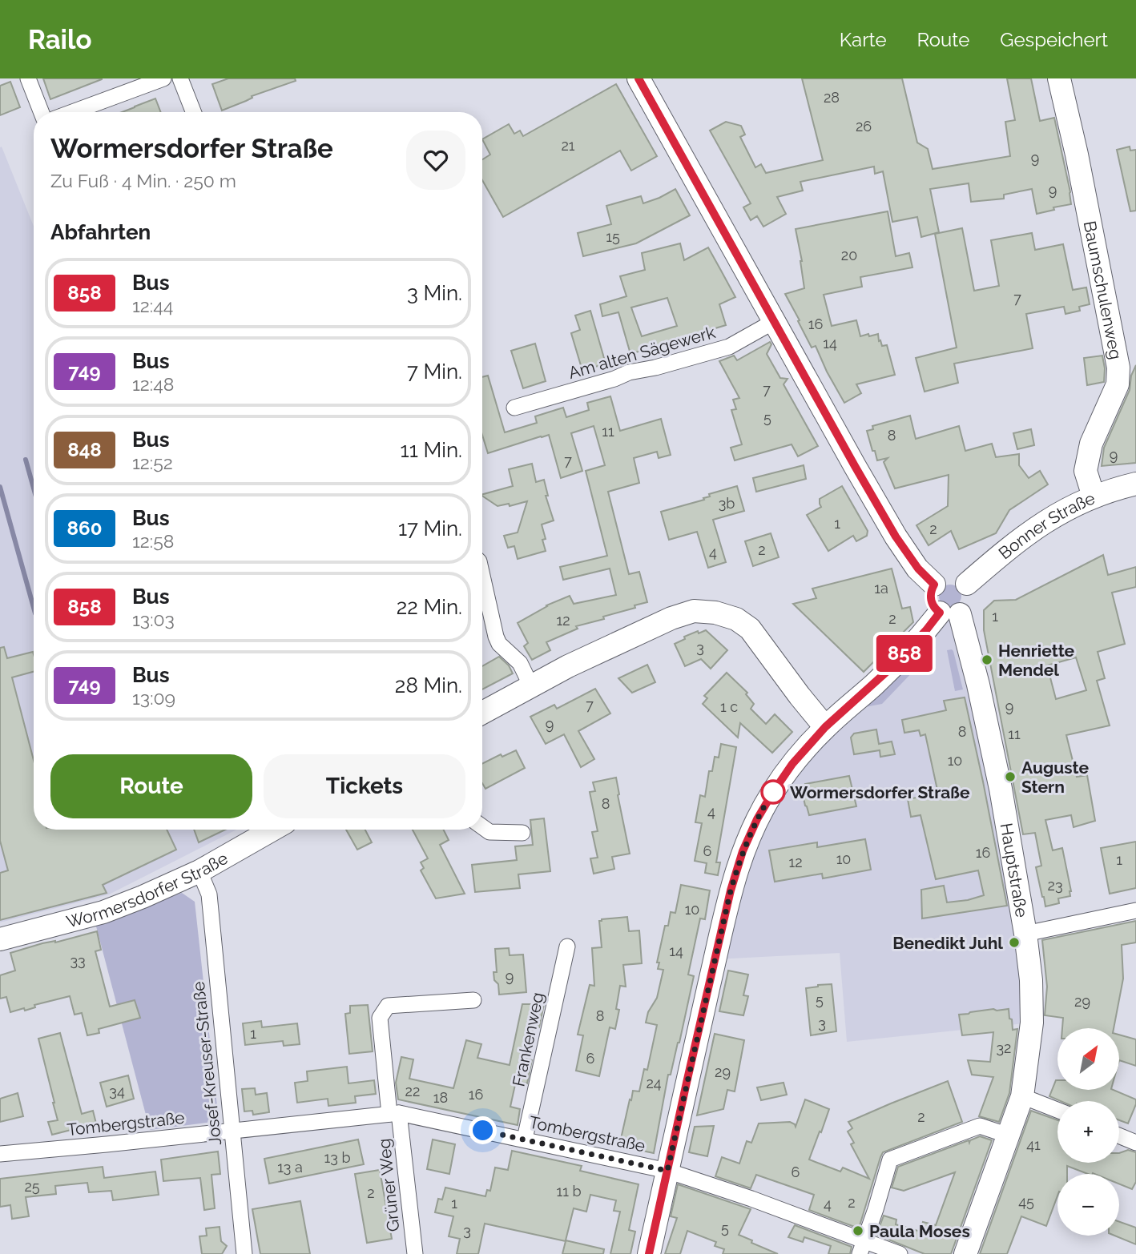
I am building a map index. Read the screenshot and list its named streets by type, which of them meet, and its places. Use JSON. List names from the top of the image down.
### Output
{
  "streets": {
    "street": [
      "Baumschulenweg",
      "Am alten Sägewerk",
      "Bonner Straße",
      "Hauptstraße",
      "Wormersdorfer Straße",
      "Frankenweg",
      "Josef-Kreuser-Straße",
      "Tombergstraße",
      "Grüner Weg"
    ]
  },
  "crossings": [
    ["Baumschulenweg", "Bonner Straße"],
    ["Bonner Straße", "Hauptstraße"],
    ["Wormersdorfer Straße", "Josef-Kreuser-Straße"],
    ["Frankenweg", "Tombergstraße"],
    ["Josef-Kreuser-Straße", "Tombergstraße"],
    ["Tombergstraße", "Grüner Weg"]
  ],
  "places": [
    "Henriette Mendel",
    "Auguste Stern",
    "Wormersdorfer Straße",
    "Benedikt Juhl",
    "Paula Moses"
  ],
  "lines": ["bus line 858"],
  "house_numbers": [
    "28",
    "26",
    "21",
    "9",
    "9",
    "15",
    "20",
    "7",
    "16",
    "14",
    "7",
    "5",
    "11",
    "8",
    "9",
    "7",
    "3b",
    "1",
    "2",
    "2",
    "4",
    "1a",
    "1",
    "2",
    "12",
    "3",
    "7",
    "1 c",
    "9",
    "9",
    "8",
    "11",
    "10",
    "8",
    "4",
    "6",
    "16",
    "10",
    "1",
    "12",
    "23",
    "10",
    "14",
    "33",
    "9",
    "5",
    "29",
    "8",
    "3",
    "1",
    "32",
    "6",
    "29",
    "24",
    "34",
    "22",
    "16",
    "18",
    "2",
    "41",
    "13 b",
    "13 a",
    "6",
    "25",
    "11 b",
    "2",
    "45",
    "2",
    "1",
    "4",
    "5",
    "3"
  ],
  "north": "top right",
  "page": {
    "header": "Railo",
    "nav": ["Karte", "Route", "Gespeichert"],
    "on_map": "858",
    "heading": [
      ["Wormersdorfer Straße", "Zu Fuß · 4 Min. · 250 m"],
      "Abfahrten"
    ],
    "list": [
      {
        "mark": "858",
        "name": "Bus",
        "note": "12:44",
        "value": "3 Min."
      },
      {
        "mark": "749",
        "name": "Bus",
        "note": "12:48",
        "value": "7 Min."
      },
      {
        "mark": "848",
        "name": "Bus",
        "note": "12:52",
        "value": "11 Min."
      },
      {
        "mark": "860",
        "name": "Bus",
        "note": "12:58",
        "value": "17 Min."
      },
      {
        "mark": "858",
        "name": "Bus",
        "note": "13:03",
        "value": "22 Min."
      },
      {
        "mark": "749",
        "name": "Bus",
        "note": "13:09",
        "value": "28 Min."
      }
    ],
    "buttons": ["Route", "Tickets"],
    "map_buttons": ["+", "−"]
  }
}
